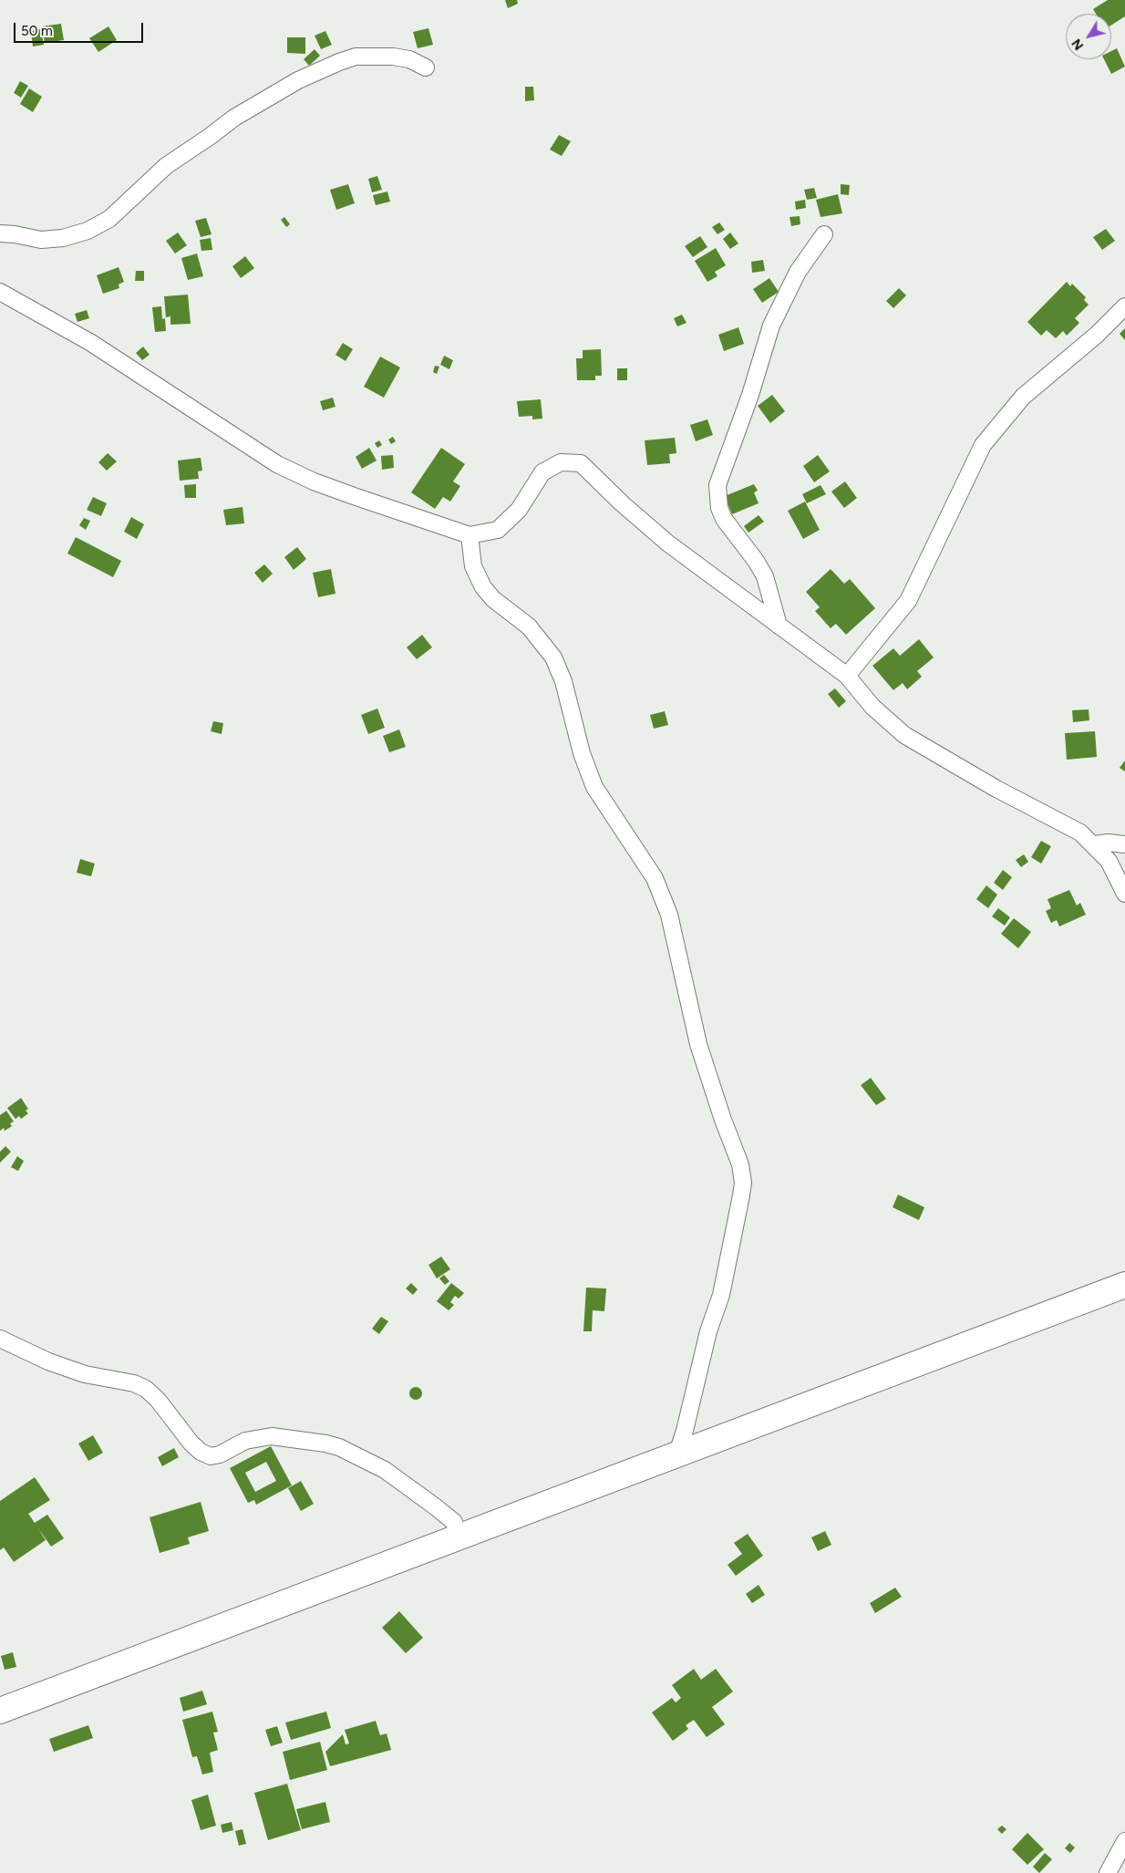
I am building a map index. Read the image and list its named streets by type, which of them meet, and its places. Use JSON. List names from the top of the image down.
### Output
{
  "scale_bar": "50 m",
  "north": "bottom left"
}
